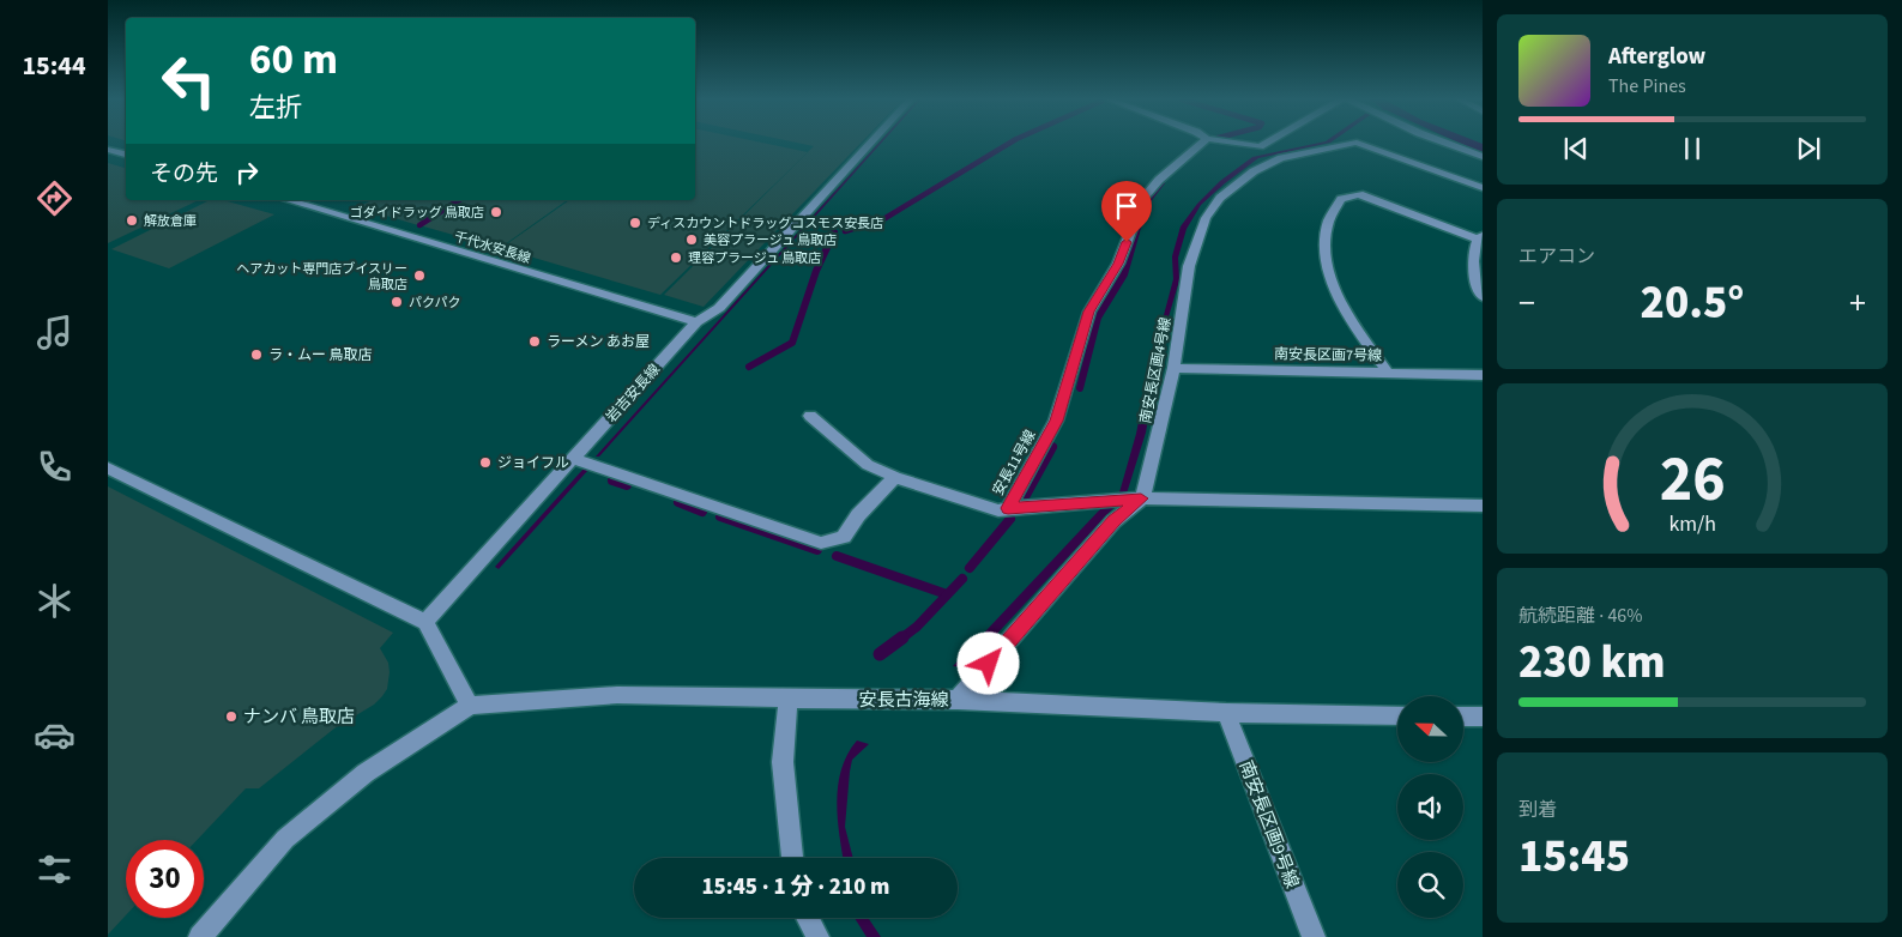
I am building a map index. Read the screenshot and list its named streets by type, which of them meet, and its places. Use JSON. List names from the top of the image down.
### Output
{
  "streets": {
    "street": [
      "千代水安長線",
      "南安長区画7号線",
      "南安長区画4号線",
      "岩吉安長線",
      "安長11号線",
      "安長古海線",
      "南安長区画9号線"
    ]
  },
  "crossings": [
    ["千代水安長線", "岩吉安長線"],
    ["南安長区画7号線", "南安長区画4号線"],
    ["安長古海線", "南安長区画9号線"]
  ],
  "places": [
    "ゴダイドラッグ 鳥取店",
    "解放倉庫",
    "ディスカウントドラッグコスモス安長店",
    "美容プラージュ 鳥取店",
    "理容プラージュ 鳥取店",
    "ヘアカット専門店ブイスリー 鳥取店",
    "パクパク",
    "ラーメン あお屋",
    "ラ・ムー 鳥取店",
    "ジョイフル",
    "ナンバ 鳥取店"
  ],
  "north": "left",
  "page": {
    "tabs": "15:44",
    "turn": ["60 m", "左折"],
    "song": ["Afterglow", "The Pines"],
    "then": "その先",
    "tile": [
      "エアコン",
      ["航続距離 · 46%", "230 km"],
      ["到着", "15:45"]
    ],
    "heat": ["−", "20.5°", "+"],
    "limit": "30",
    "trip": "15:45 · 1 分 · 210 m",
    "gauge": ["26", "km/h"]
  }
}
